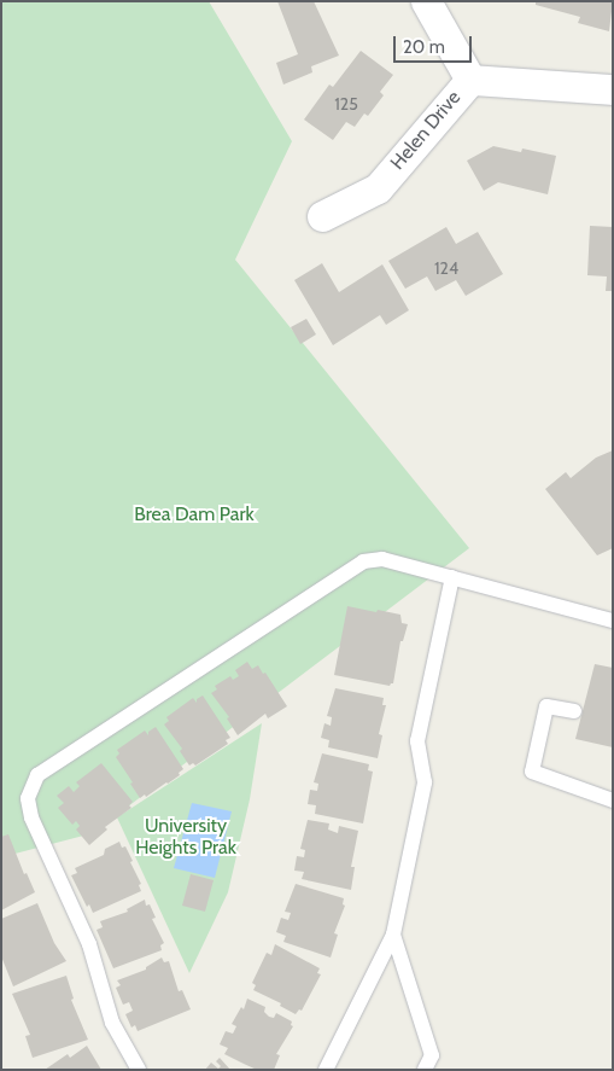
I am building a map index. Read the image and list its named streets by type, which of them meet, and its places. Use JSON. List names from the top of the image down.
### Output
{
  "streets": {
    "street": ["Helen Drive"]
  },
  "parks": ["Brea Dam Park", "University Heights Prak"],
  "house_numbers": ["125", "124"],
  "scale_bar": "20 m"
}
